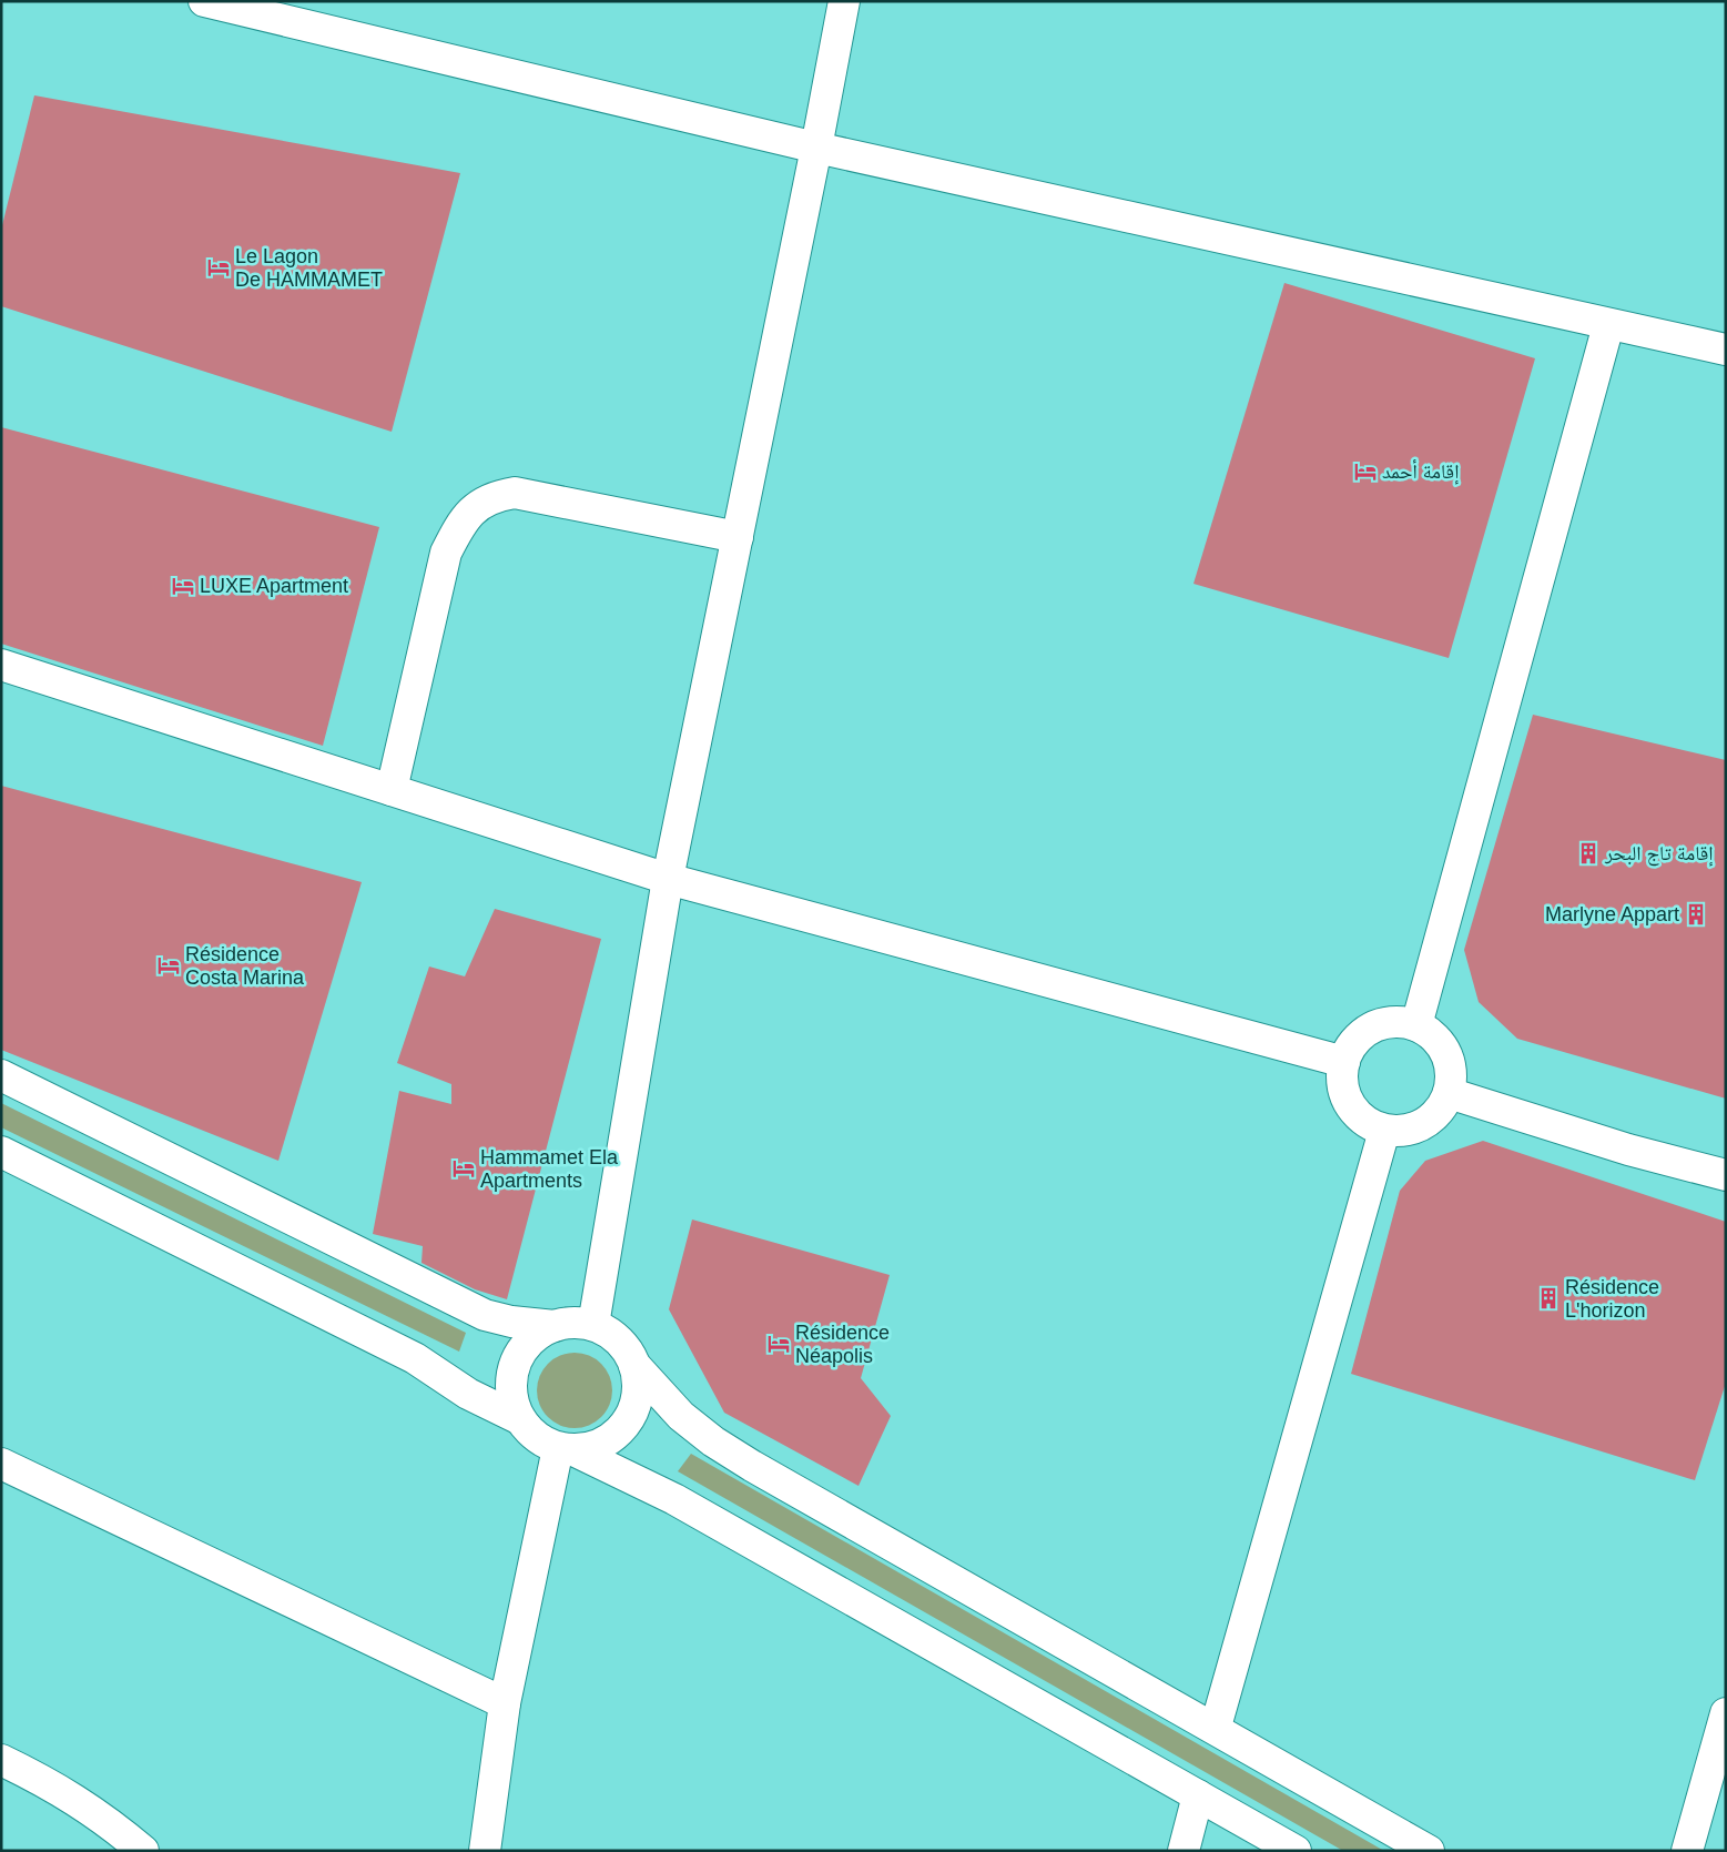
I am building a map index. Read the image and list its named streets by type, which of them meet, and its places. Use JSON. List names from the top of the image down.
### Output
{
  "places": {
    "hotel": [
      "Le Lagon De HAMMAMET",
      "إقامة أحمد",
      "LUXE Apartment",
      "Résidence Costa Marina",
      "Hammamet Ela Apartments",
      "Résidence Néapolis"
    ],
    "building": ["إقامة تاج البحر", "Marlyne Appart", "Résidence L'horizon"]
  }
}
